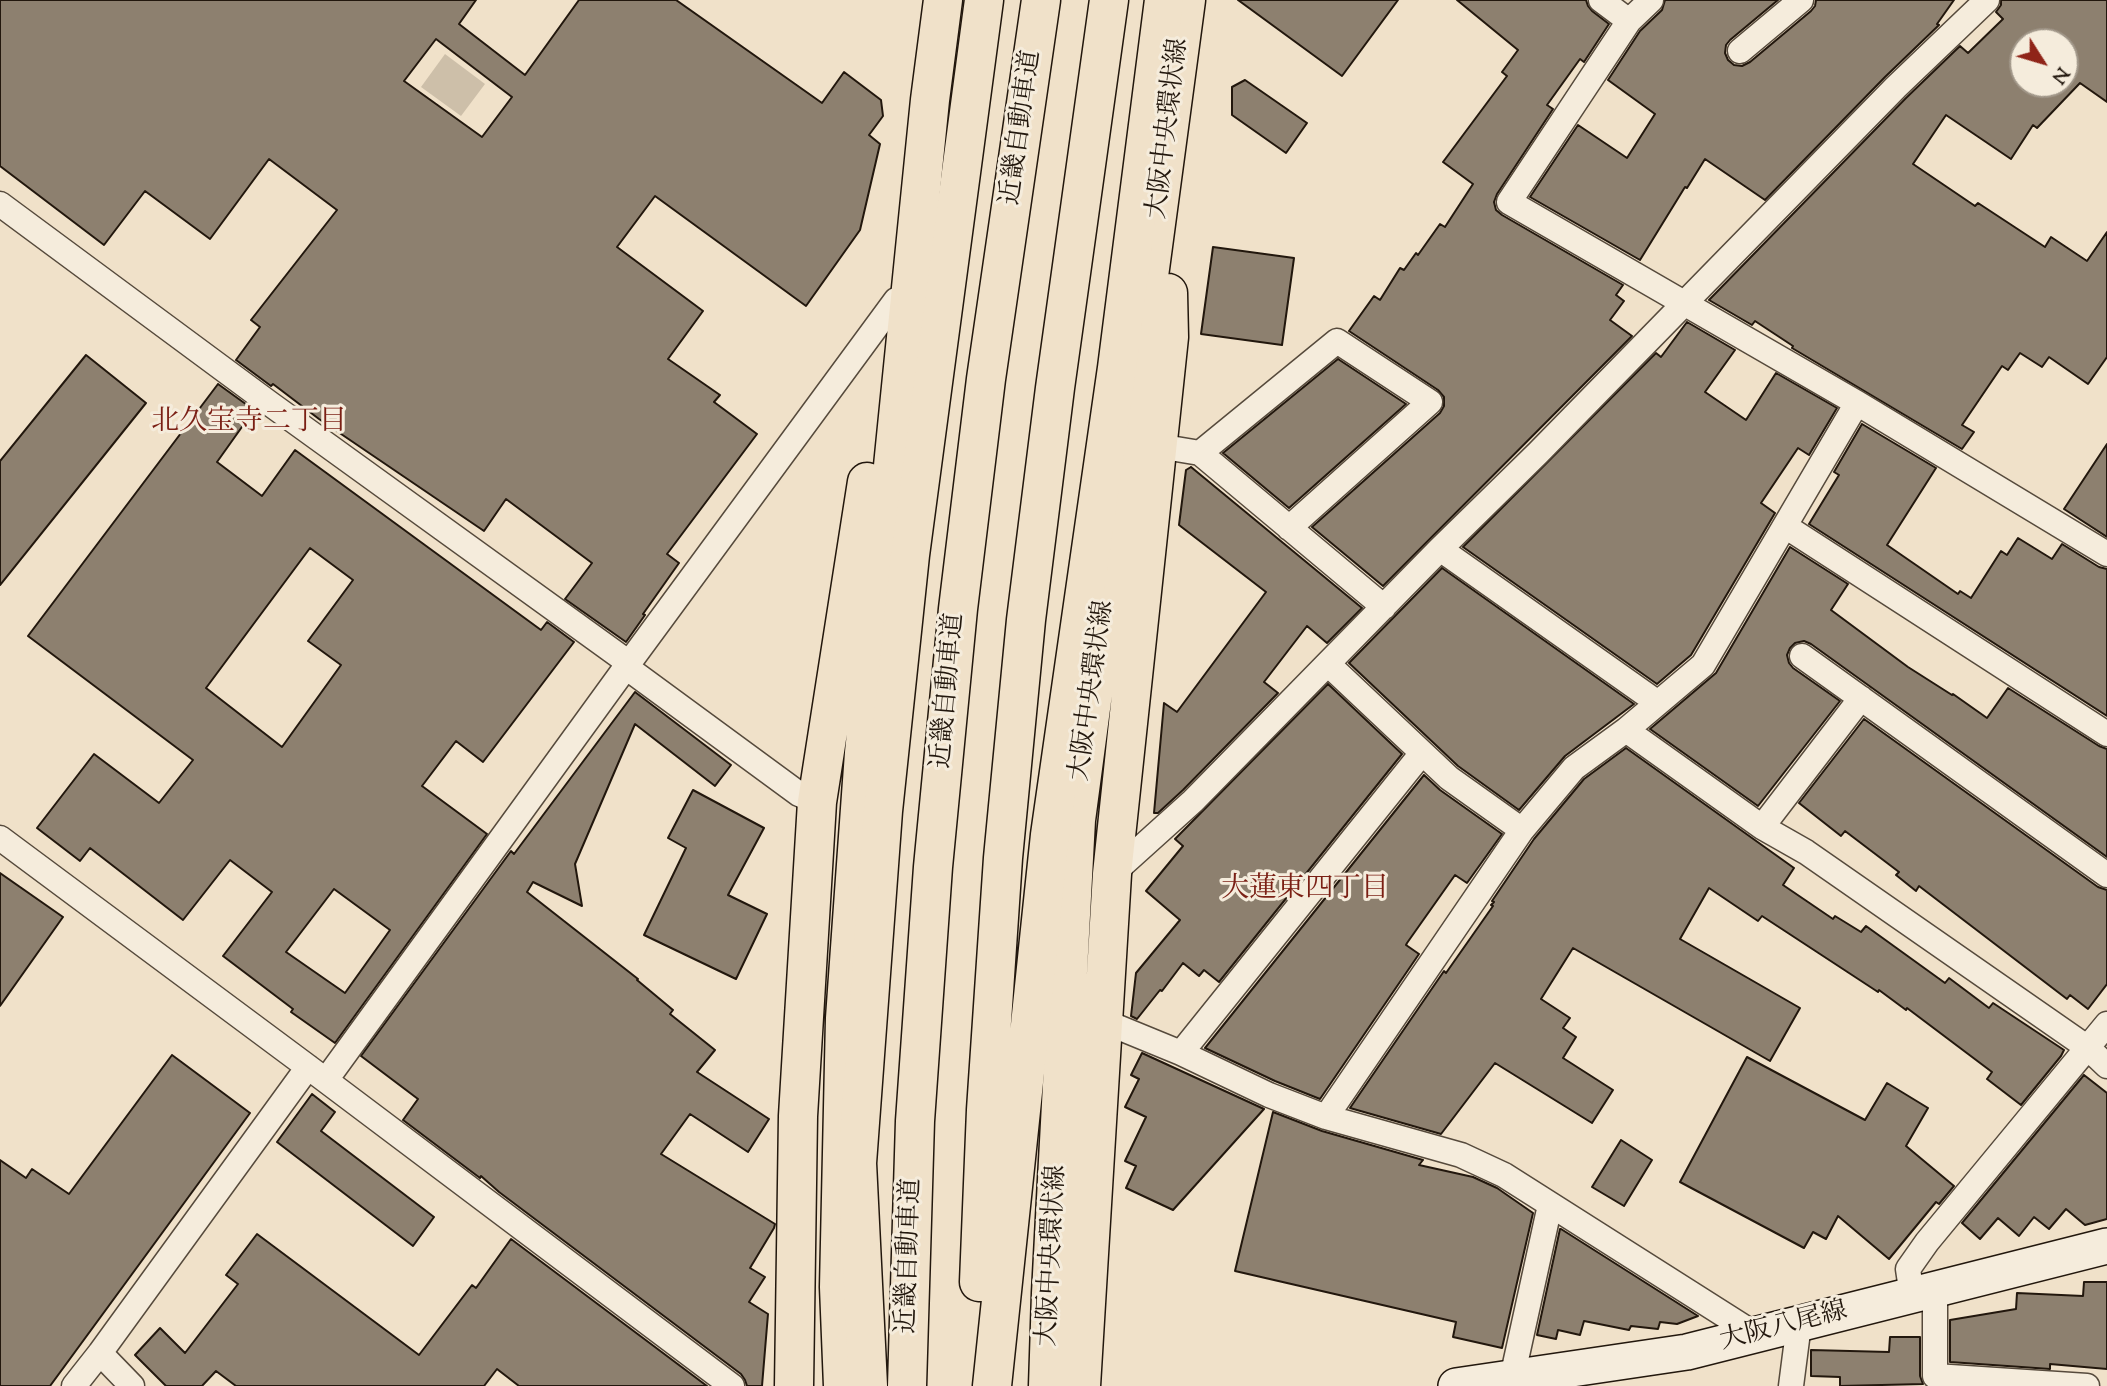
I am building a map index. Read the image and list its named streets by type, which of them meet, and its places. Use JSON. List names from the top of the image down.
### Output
{
  "streets": {
    "main road": ["近畿自動車道", "大阪中央環状線", "大阪八尾線"]
  },
  "districts": ["北久宝寺二丁目", "大蓮東四丁目"],
  "north": "bottom right"
}
